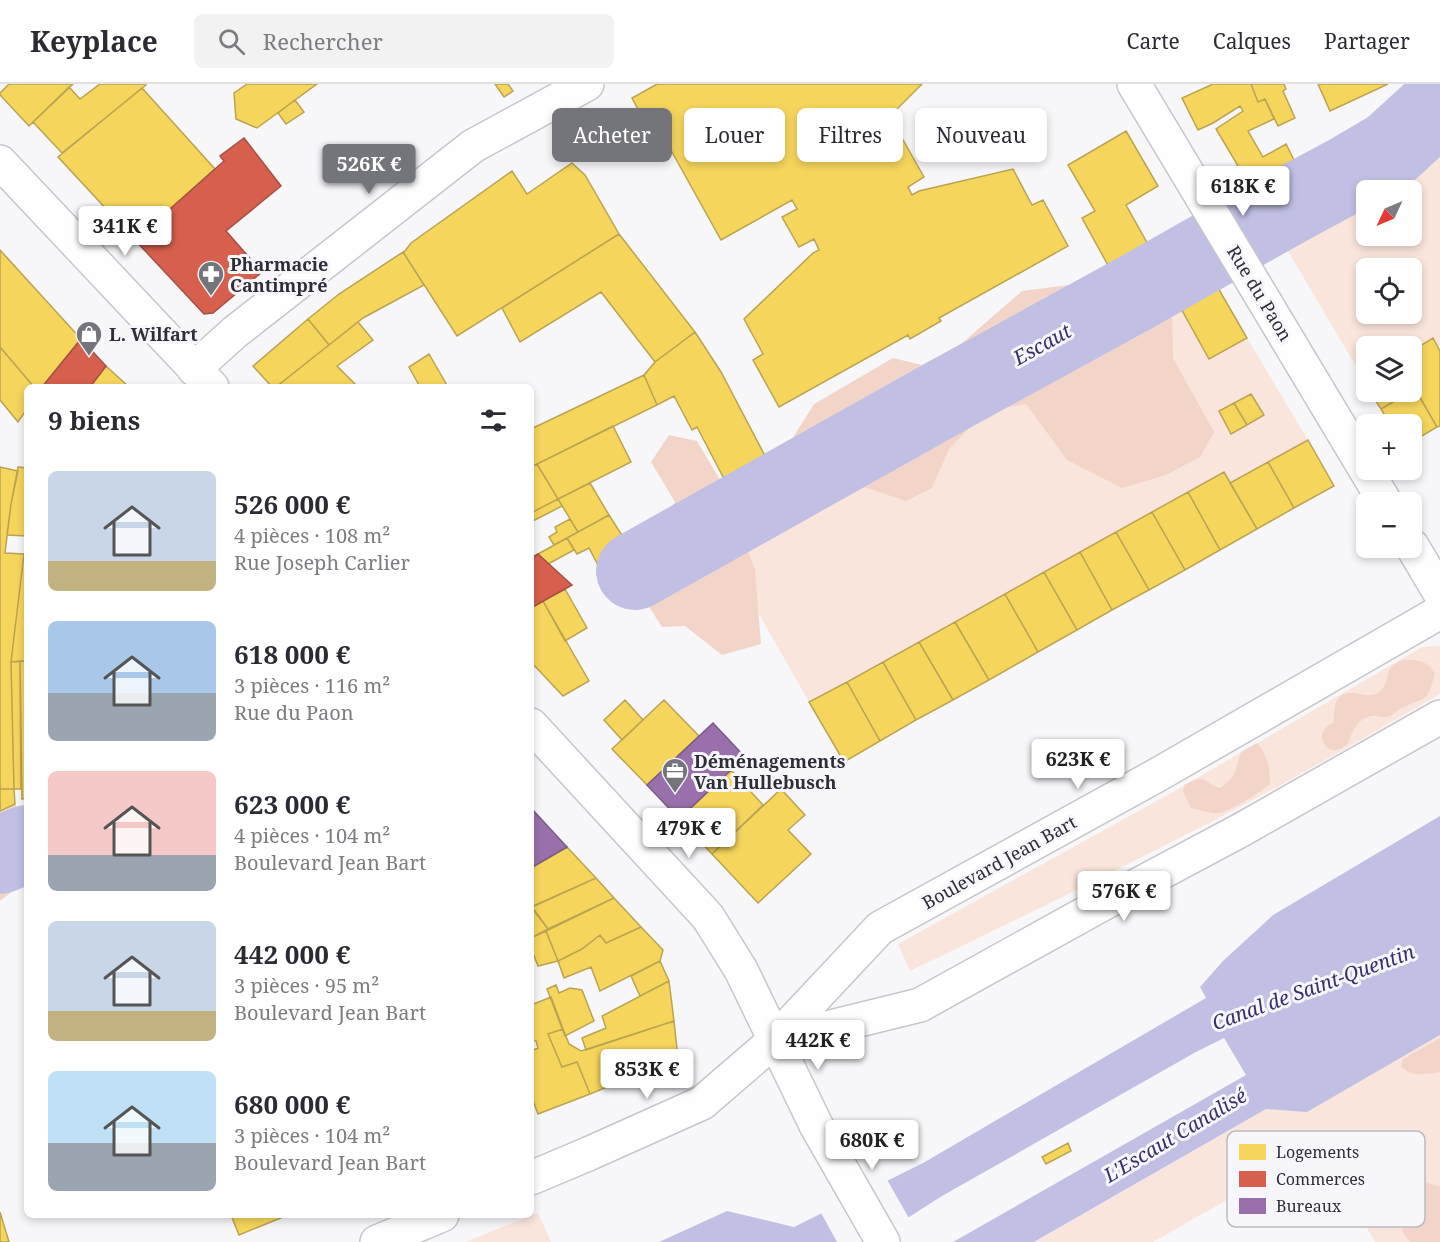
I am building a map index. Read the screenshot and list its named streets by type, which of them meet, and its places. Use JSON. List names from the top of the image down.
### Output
{
  "streets": {
    "street": ["Rue du Paon", "Boulevard Jean Bart"]
  },
  "water": ["Escaut", "Canal de Saint-Quentin", "L'Escaut Canalisé"],
  "places": {
    "pharmacy": ["Pharmacie Cantimpré"],
    "shop": ["L. Wilfart"],
    "office": ["Déménagements Van Hullebusch"]
  },
  "legend": ["Logements", "Commerces", "Bureaux"],
  "north": "bottom left",
  "page": {
    "header": "Keyplace",
    "search": "Rechercher",
    "nav": ["Carte", "Calques", "Partager"],
    "chip": [
      "Acheter",
      "Louer",
      "Filtres",
      "Nouveau"
    ],
    "price": [
      "526K €",
      "618K €",
      "341K €",
      "623K €",
      "479K €",
      "576K €",
      "442K €",
      "853K €",
      "680K €"
    ],
    "map_buttons": ["+", "−"],
    "heading": "9 biens",
    "list": [
      {
        "name": "526 000 €",
        "note": "4 pièces · 108 m² · Rue Joseph Carlier"
      },
      {
        "name": "618 000 €",
        "note": "3 pièces · 116 m² · Rue du Paon"
      },
      {
        "name": "623 000 €",
        "note": "4 pièces · 104 m² · Boulevard Jean Bart"
      },
      {
        "name": "442 000 €",
        "note": "3 pièces · 95 m² · Boulevard Jean Bart"
      },
      {
        "name": "680 000 €",
        "note": "3 pièces · 104 m² · Boulevard Jean Bart"
      }
    ]
  }
}
